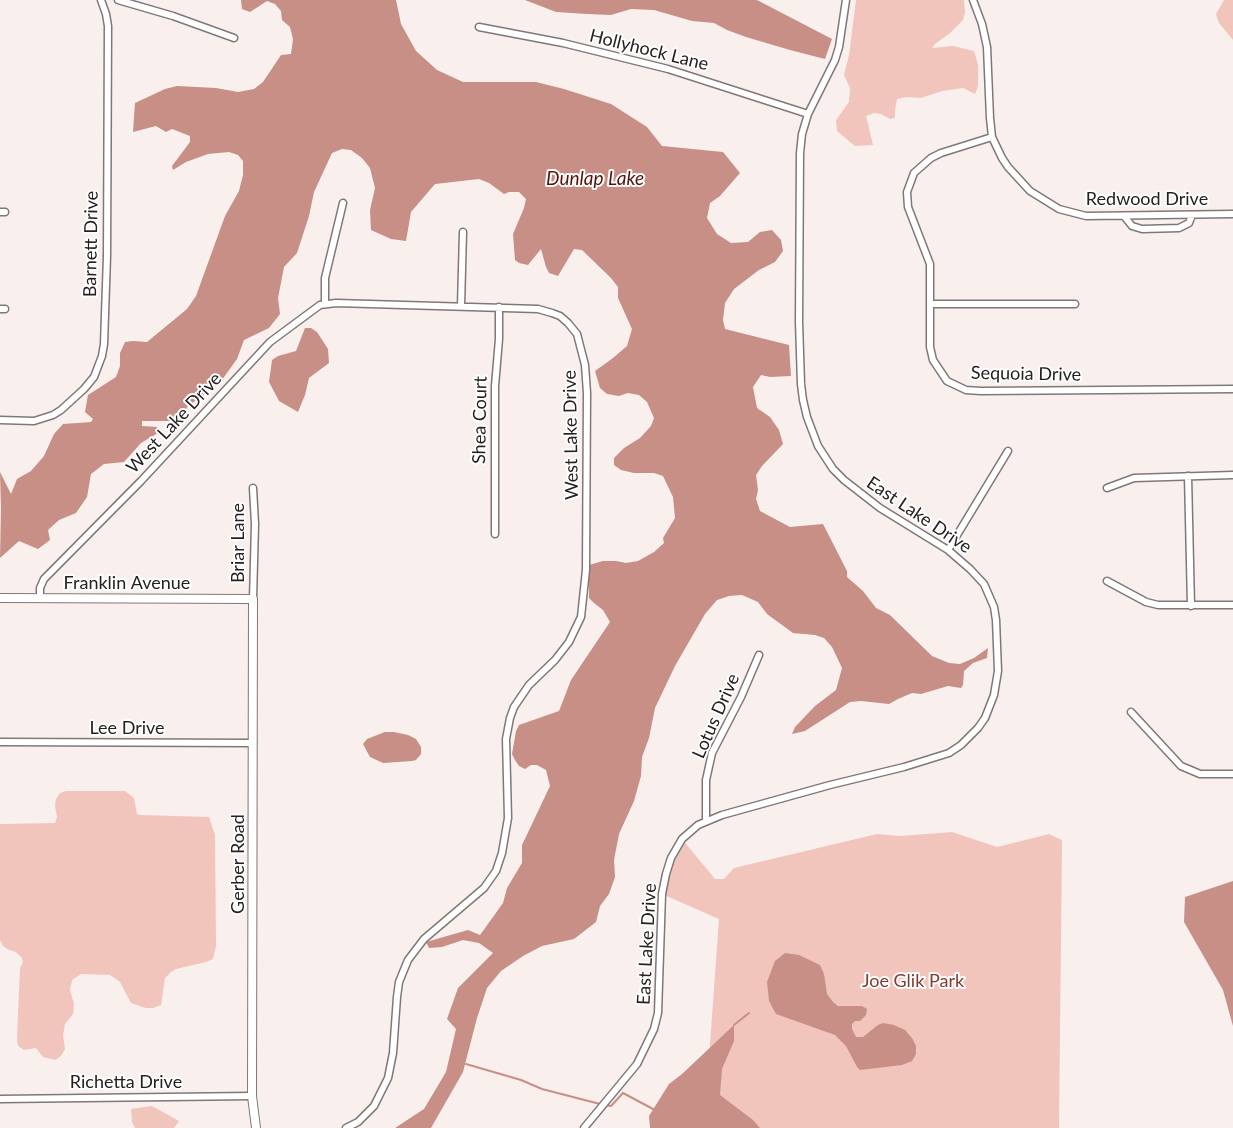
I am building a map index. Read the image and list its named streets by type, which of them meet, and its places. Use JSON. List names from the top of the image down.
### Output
{
  "streets": {
    "street": [
      "Hollyhock Lane",
      "Redwood Drive",
      "Barnett Drive",
      "Sequoia Drive",
      "Shea Court",
      "West Lake Drive",
      "East Lake Drive",
      "Briar Lane",
      "Franklin Avenue",
      "Lotus Drive",
      "Lee Drive",
      "Gerber Road",
      "Richetta Drive"
    ]
  },
  "crossings": [
    ["Hollyhock Lane", "East Lake Drive"],
    ["Redwood Drive", "Sequoia Drive"],
    ["Shea Court", "West Lake Drive"],
    ["West Lake Drive", "Franklin Avenue"],
    ["East Lake Drive", "Lotus Drive"],
    ["Briar Lane", "Franklin Avenue"],
    ["Briar Lane", "Gerber Road"],
    ["Franklin Avenue", "Gerber Road"],
    ["Lee Drive", "Gerber Road"],
    ["Gerber Road", "Richetta Drive"]
  ],
  "water": ["Dunlap Lake"],
  "parks": ["Joe Glik Park"]
}
